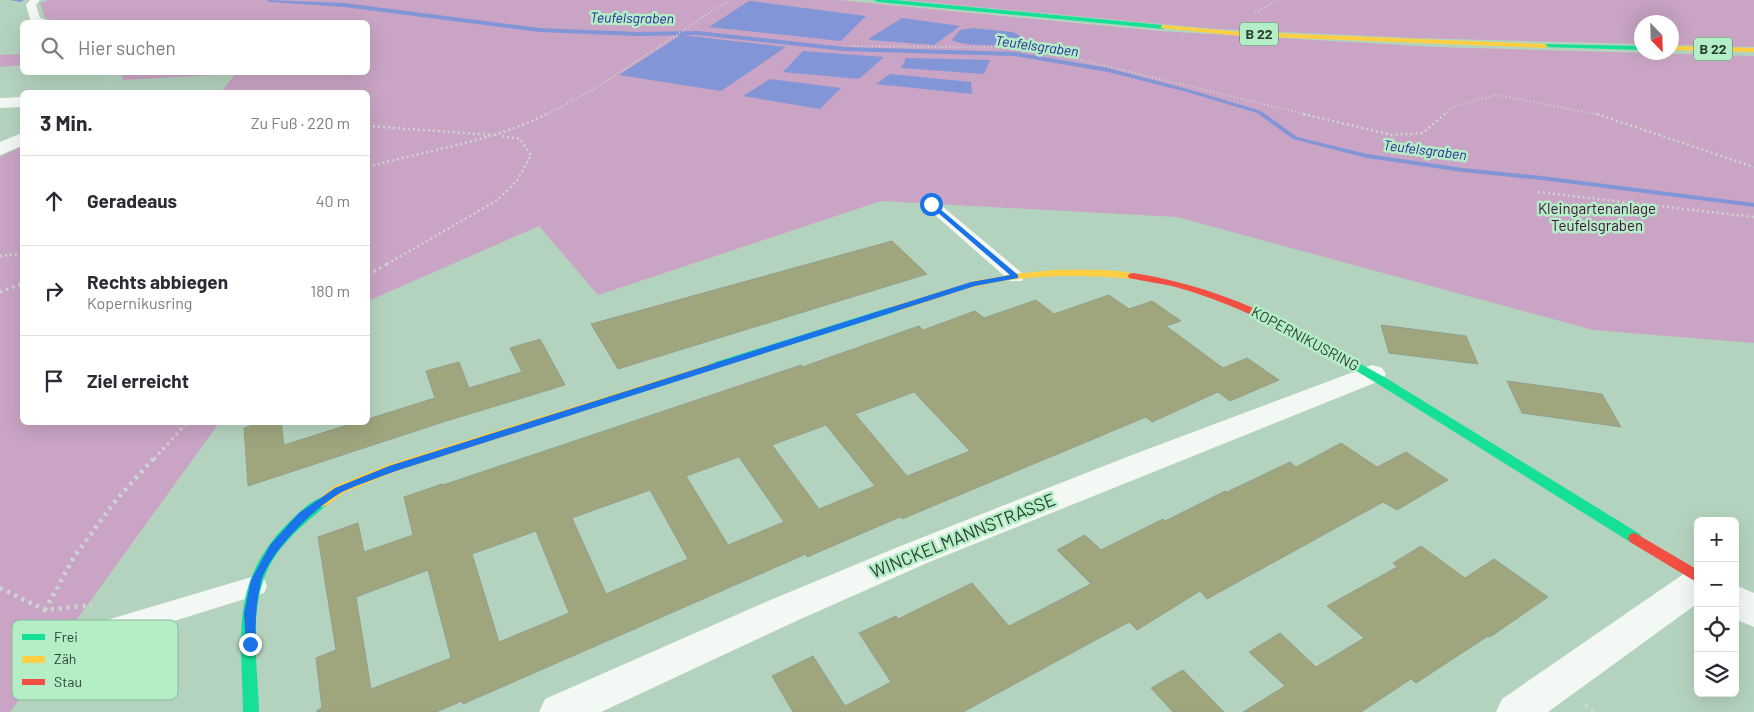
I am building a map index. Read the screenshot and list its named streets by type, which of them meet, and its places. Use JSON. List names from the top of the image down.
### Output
{
  "streets": {
    "street": ["B 22", "KOPERNIKUSRING", "WINCKELMANNSTRASSE"]
  },
  "crossings": [
    ["KOPERNIKUSRING", "WINCKELMANNSTRASSE"]
  ],
  "water": ["Teufelsgraben"],
  "parks": ["Kleingartenanlage Teufelsgraben"],
  "legend": ["Frei", "Zäh", "Stau"],
  "north": "bottom right",
  "page": {
    "search": "Hier suchen",
    "heading": ["3 Min.", "Zu Fuß · 220 m"],
    "list": [
      ["Geradeaus", "40 m"],
      ["Rechts abbiegen", "Kopernikusring", "180 m"],
      "Ziel erreicht"
    ],
    "map_buttons": ["+", "−"]
  }
}
